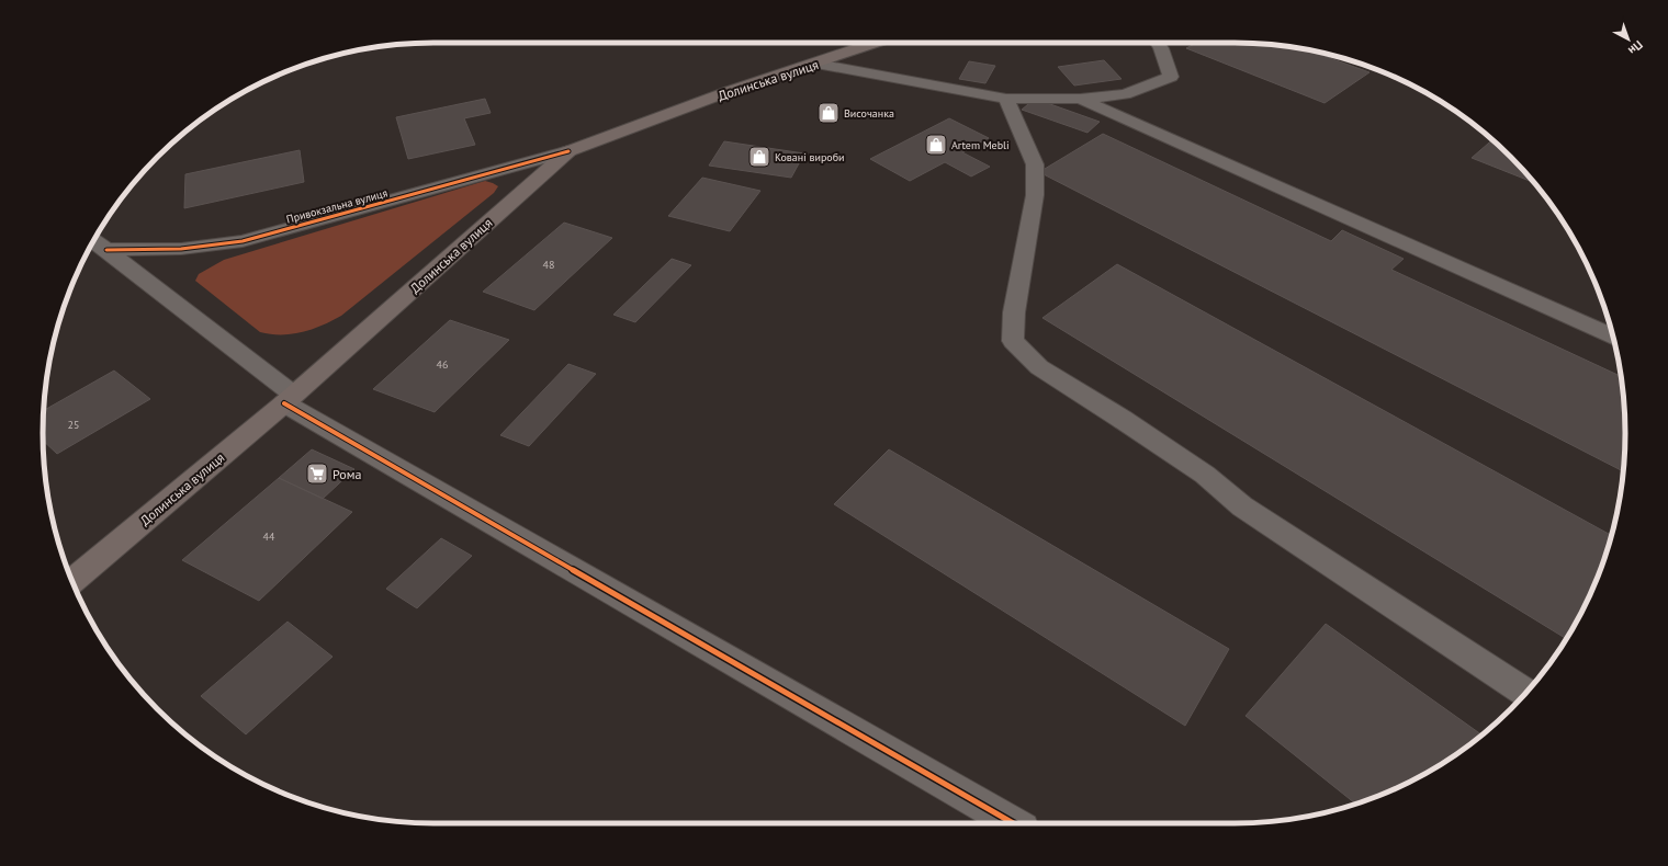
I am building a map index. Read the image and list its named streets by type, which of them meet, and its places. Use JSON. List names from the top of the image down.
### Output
{
  "streets": {
    "main road": ["Долинська вулиця"],
    "street": ["Привокзальна вулиця"]
  },
  "crossings": [
    ["Долинська вулиця", "Привокзальна вулиця"]
  ],
  "places": {
    "shop": ["Височанка", "Artem Mebli", "Ковані вироби"],
    "supermarket": ["Рома"]
  },
  "house_numbers": [
    "48",
    "46",
    "25",
    "44"
  ],
  "north": "bottom right"
}
